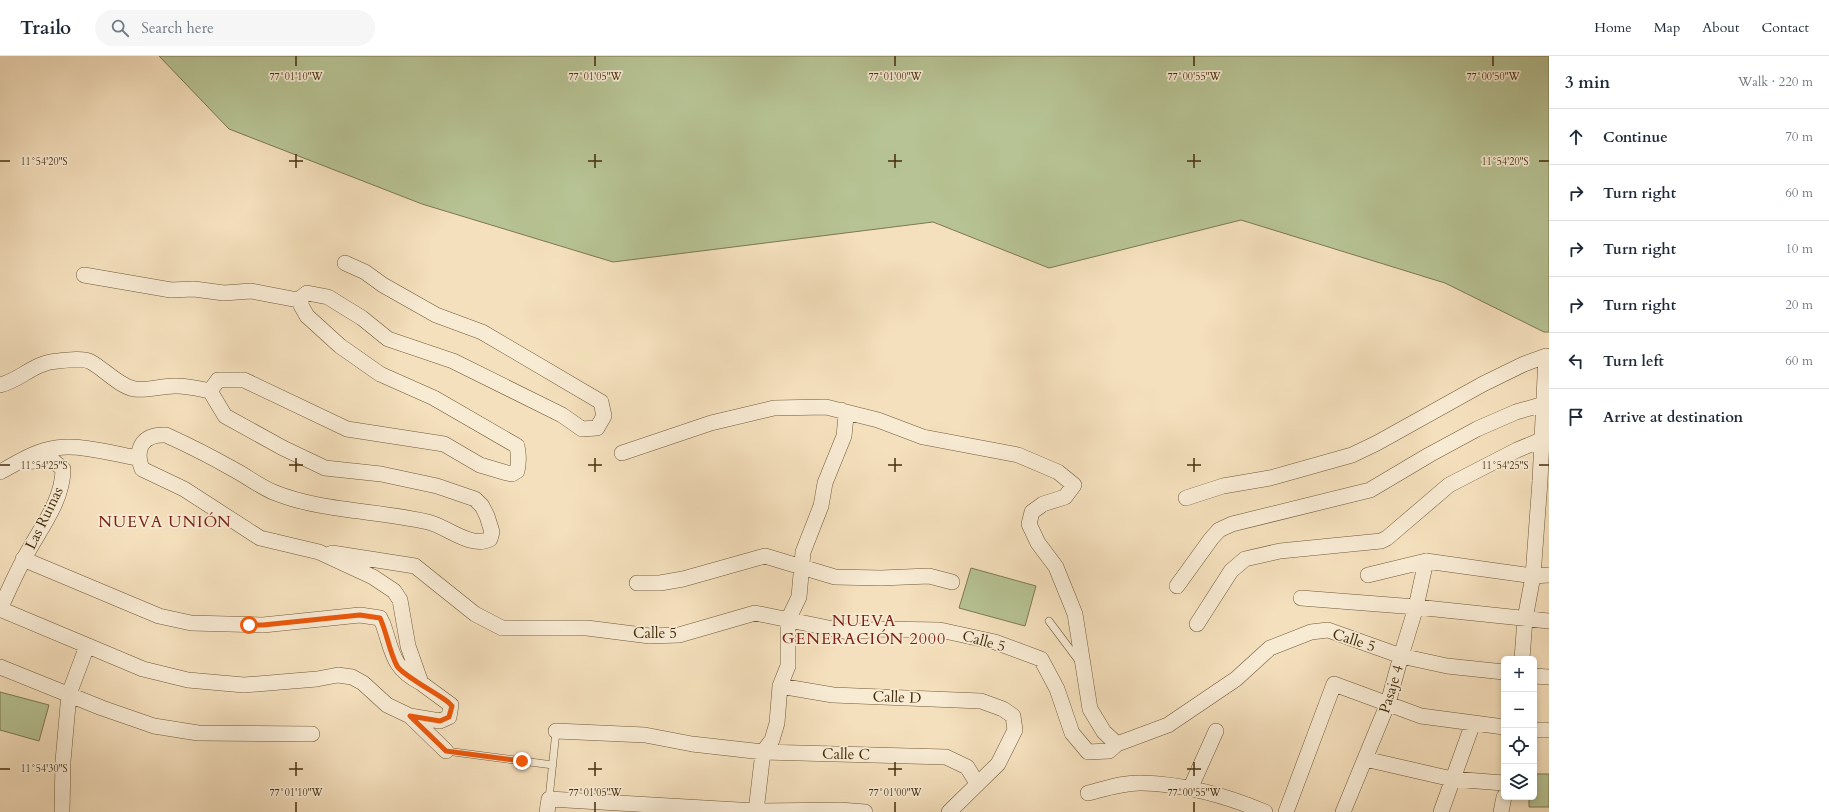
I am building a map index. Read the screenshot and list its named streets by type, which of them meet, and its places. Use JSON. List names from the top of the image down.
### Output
{
  "streets": {
    "street": [
      "Las Ruinas",
      "Calle 5",
      "Pasaje 4",
      "Calle D",
      "Calle C"
    ]
  },
  "crossings": [
    ["Calle 5", "Pasaje 4"],
    ["Calle D", "Calle C"]
  ],
  "districts": ["NUEVA UNIÓN", "NUEVA GENERACIÓN 2000"],
  "page": {
    "header": "Trailo",
    "search": "Search here",
    "nav": [
      "Home",
      "Map",
      "About",
      "Contact"
    ],
    "heading": ["3 min", "Walk · 220 m"],
    "list": [
      ["Continue", "70 m"],
      ["Turn right", "60 m"],
      ["Turn right", "10 m"],
      ["Turn right", "20 m"],
      ["Turn left", "60 m"],
      "Arrive at destination"
    ],
    "map_buttons": ["+", "−"]
  },
  "coordinates": [
    "77°01'10\"W",
    "77°01'05\"W",
    "77°01'00\"W",
    "77°00'55\"W",
    "77°00'50\"W",
    "11°54'20\"S",
    "11°54'25\"S",
    "11°54'30\"S"
  ]
}
